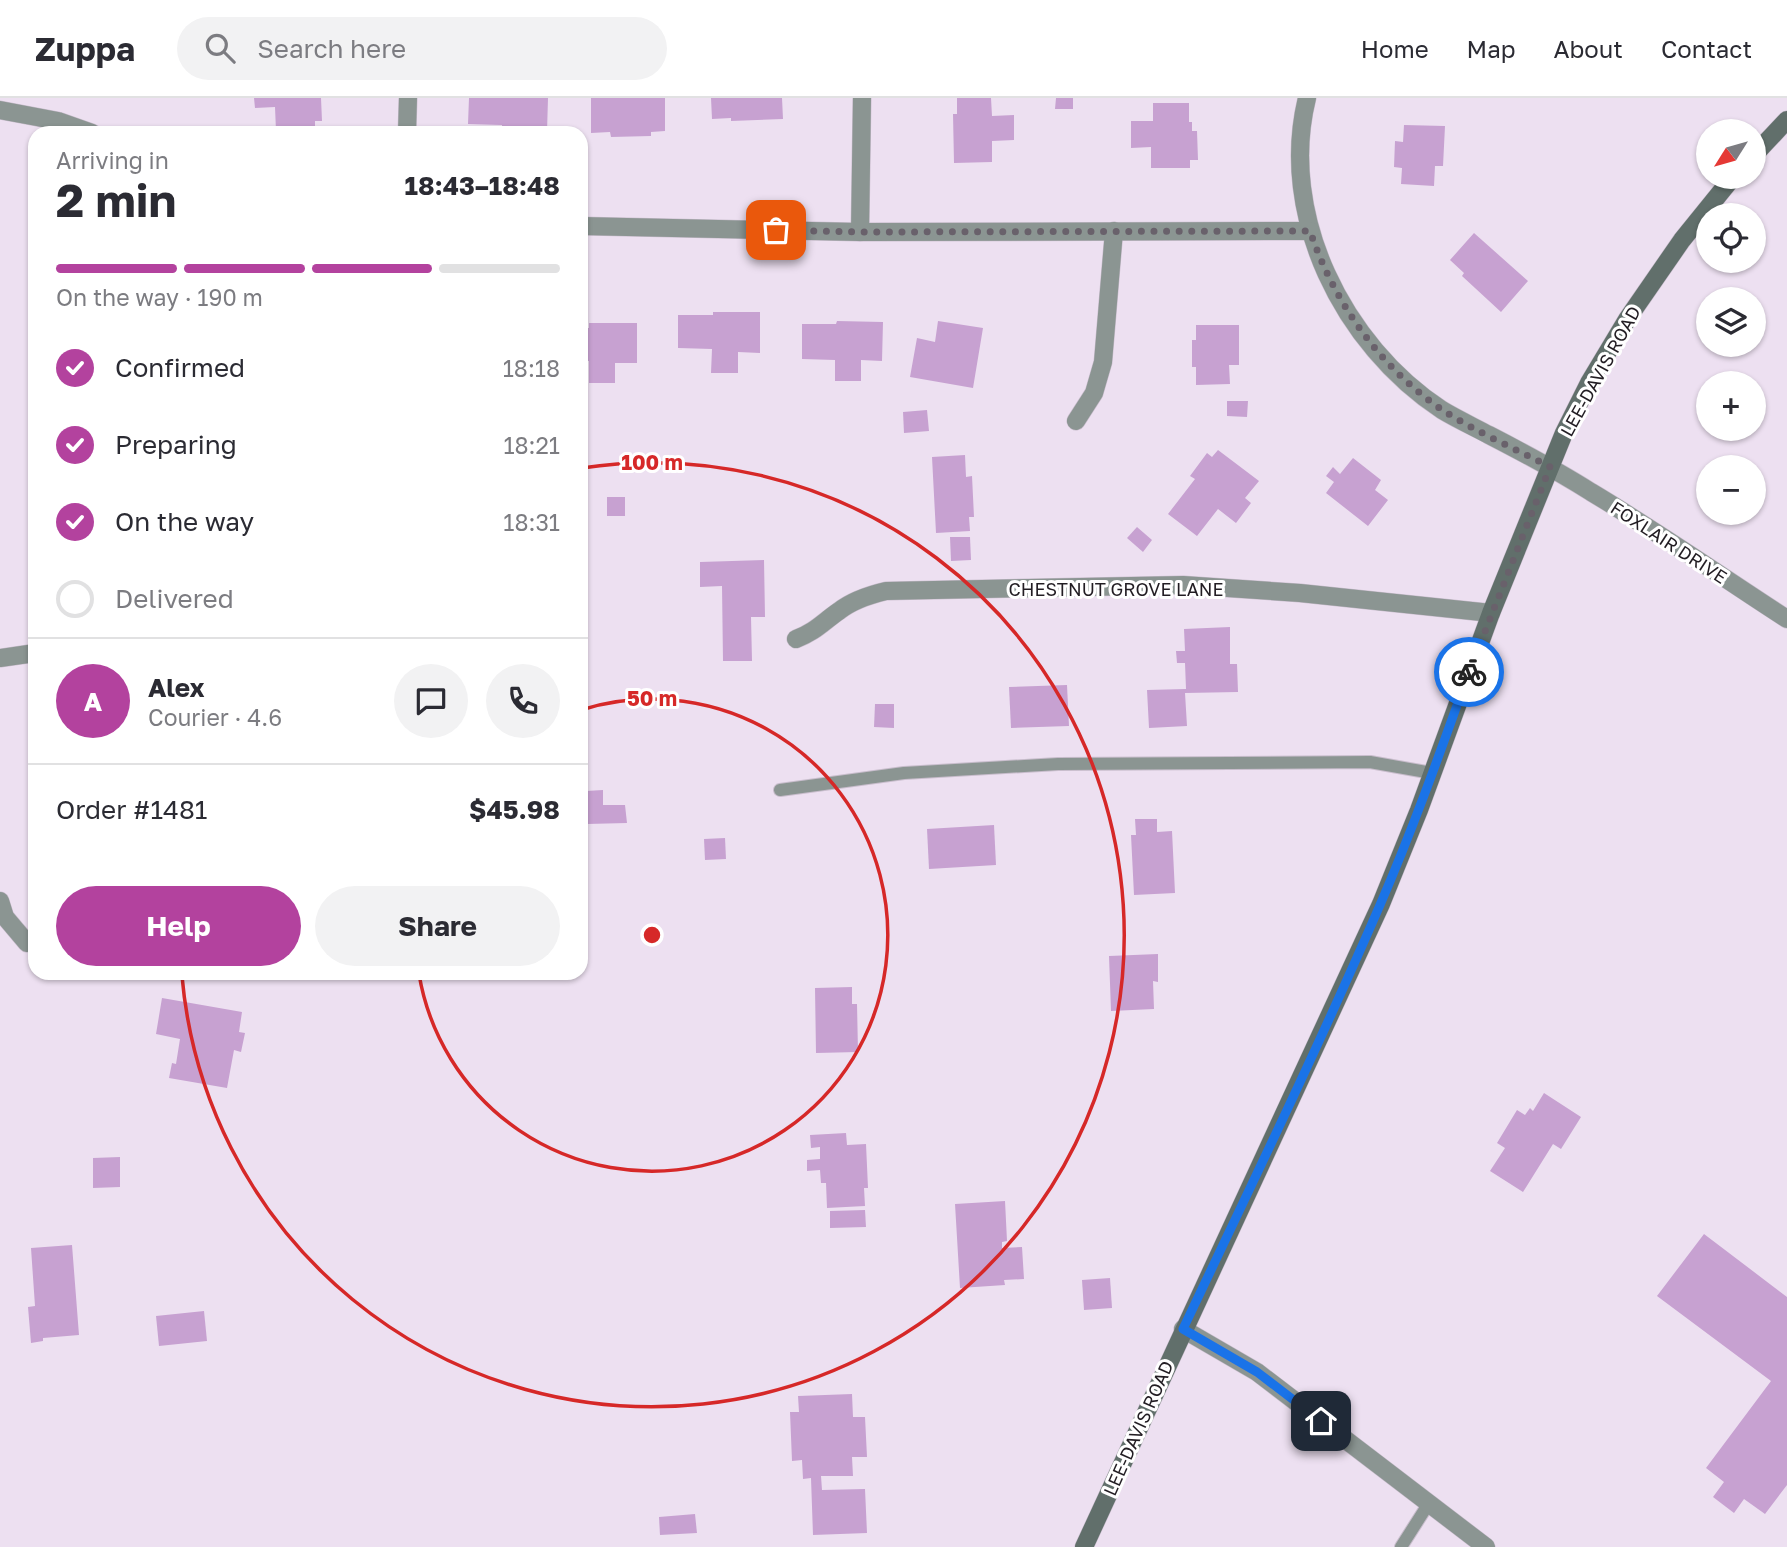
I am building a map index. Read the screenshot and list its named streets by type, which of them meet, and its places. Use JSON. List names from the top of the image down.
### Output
{
  "streets": {
    "main road": ["LEE-DAVIS ROAD"],
    "street": ["FOXLAIR DRIVE", "CHESTNUT GROVE LANE"]
  },
  "crossings": [
    ["LEE-DAVIS ROAD", "FOXLAIR DRIVE"],
    ["LEE-DAVIS ROAD", "CHESTNUT GROVE LANE"]
  ],
  "north": "bottom left",
  "page": {
    "header": "Zuppa",
    "search": "Search here",
    "nav": [
      "Home",
      "Map",
      "About",
      "Contact"
    ],
    "map_buttons": ["+", "−"],
    "heading": ["2 min", "Arriving in", "18:43–18:48"],
    "panel": [
      "Alex",
      "Courier · 4.6",
      "Order #1481",
      "$45.98"
    ],
    "bar": "On the way · 190 m",
    "list": [
      ["Confirmed", "18:18"],
      ["Preparing", "18:21"],
      ["On the way", "18:31"],
      "Delivered"
    ],
    "round": "A",
    "buttons": ["Help", "Share"]
  },
  "rings": ["100 m", "50 m"]
}
